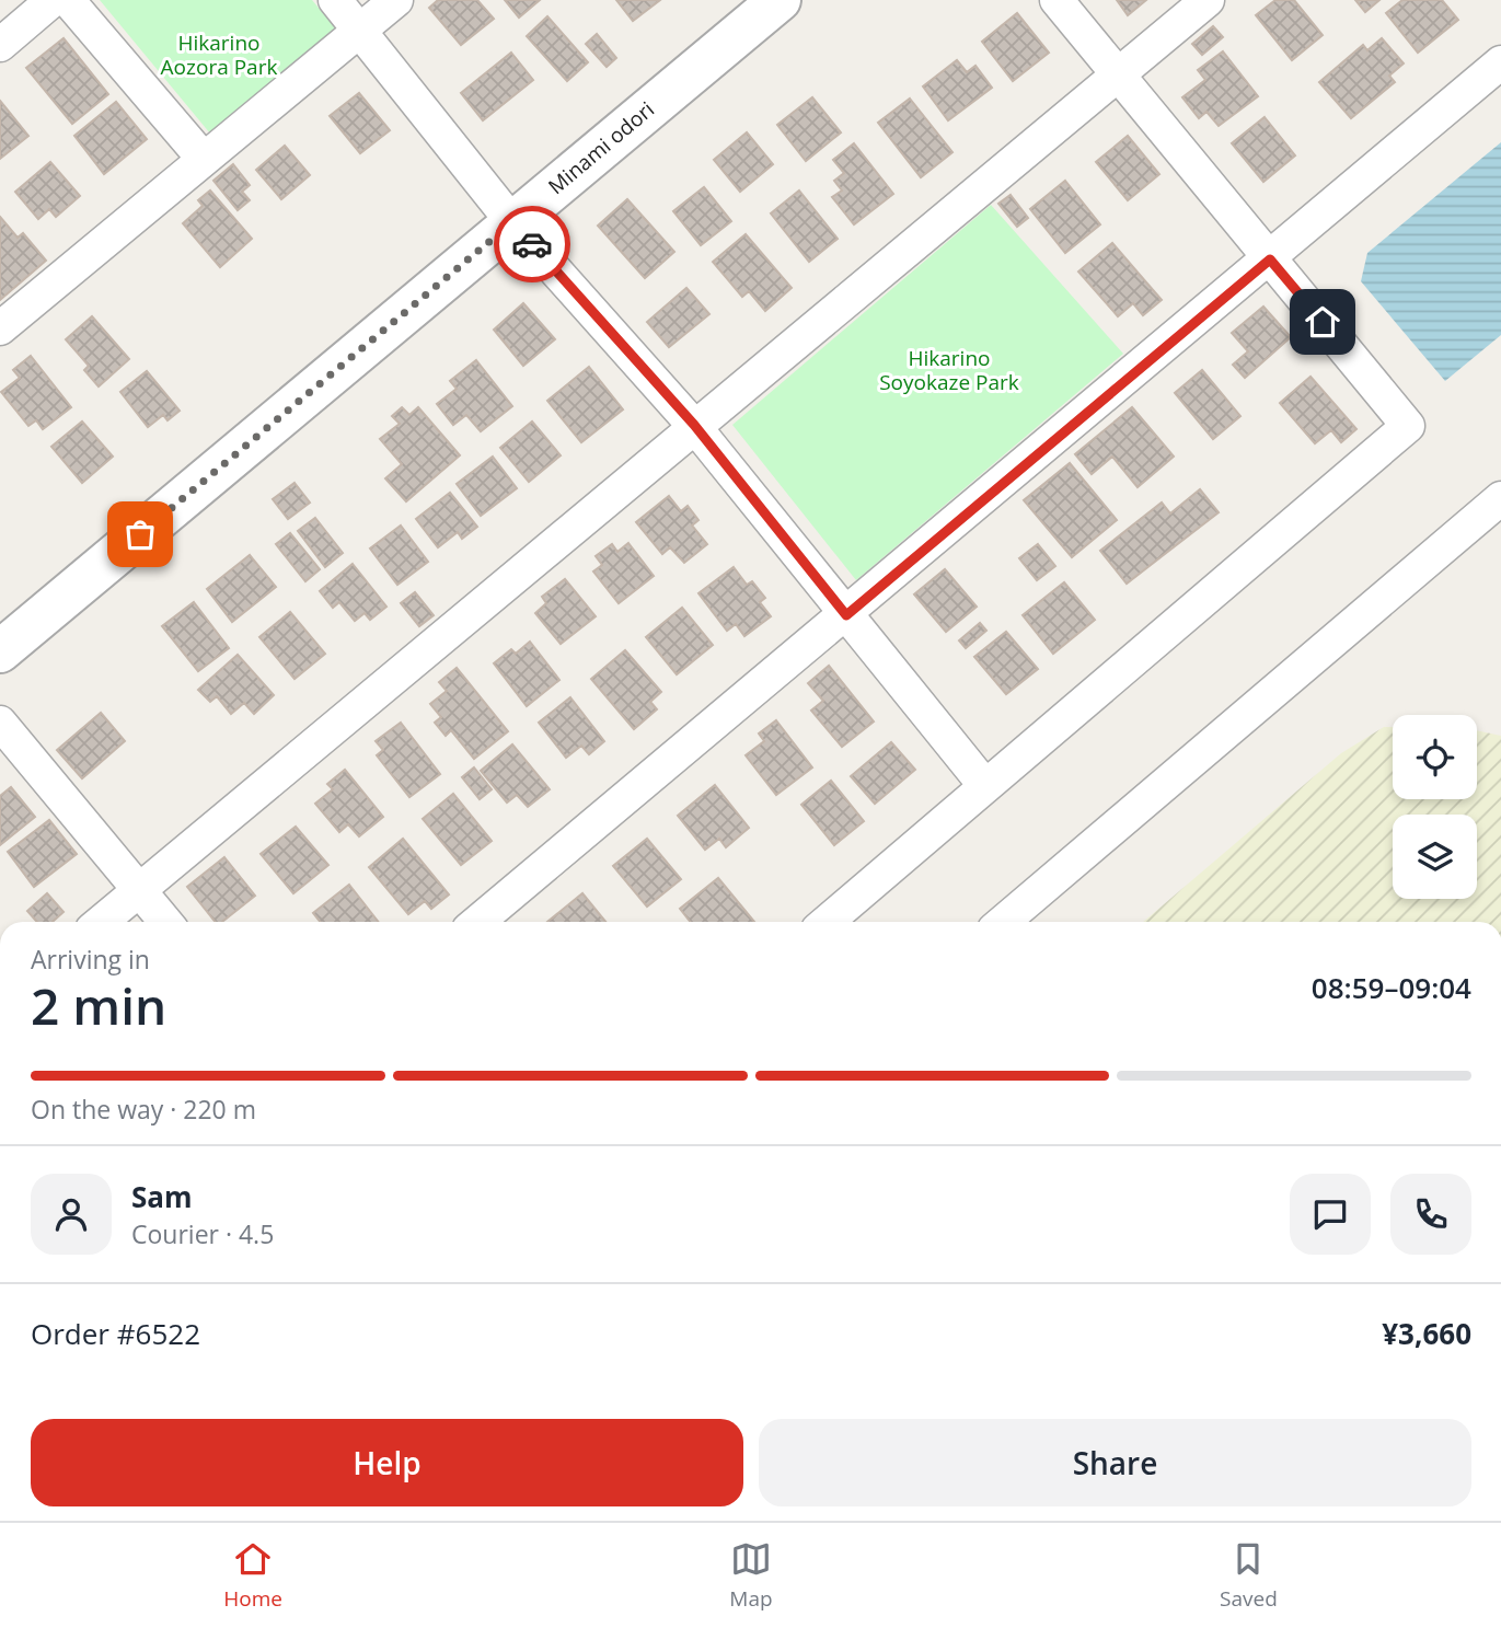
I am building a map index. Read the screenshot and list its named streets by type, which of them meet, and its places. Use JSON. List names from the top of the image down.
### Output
{
  "streets": {
    "street": ["Minami odori"]
  },
  "parks": ["Hikarino Aozora Park", "Hikarino Soyokaze Park"],
  "page": {
    "heading": ["2 min", "Arriving in", "08:59–09:04"],
    "panel": [
      "Sam",
      "Courier · 4.5",
      "Order #6522",
      "¥3,660"
    ],
    "bar": "On the way · 220 m",
    "buttons": ["Help", "Share"],
    "tabs": ["Home", "Map", "Saved"]
  }
}
